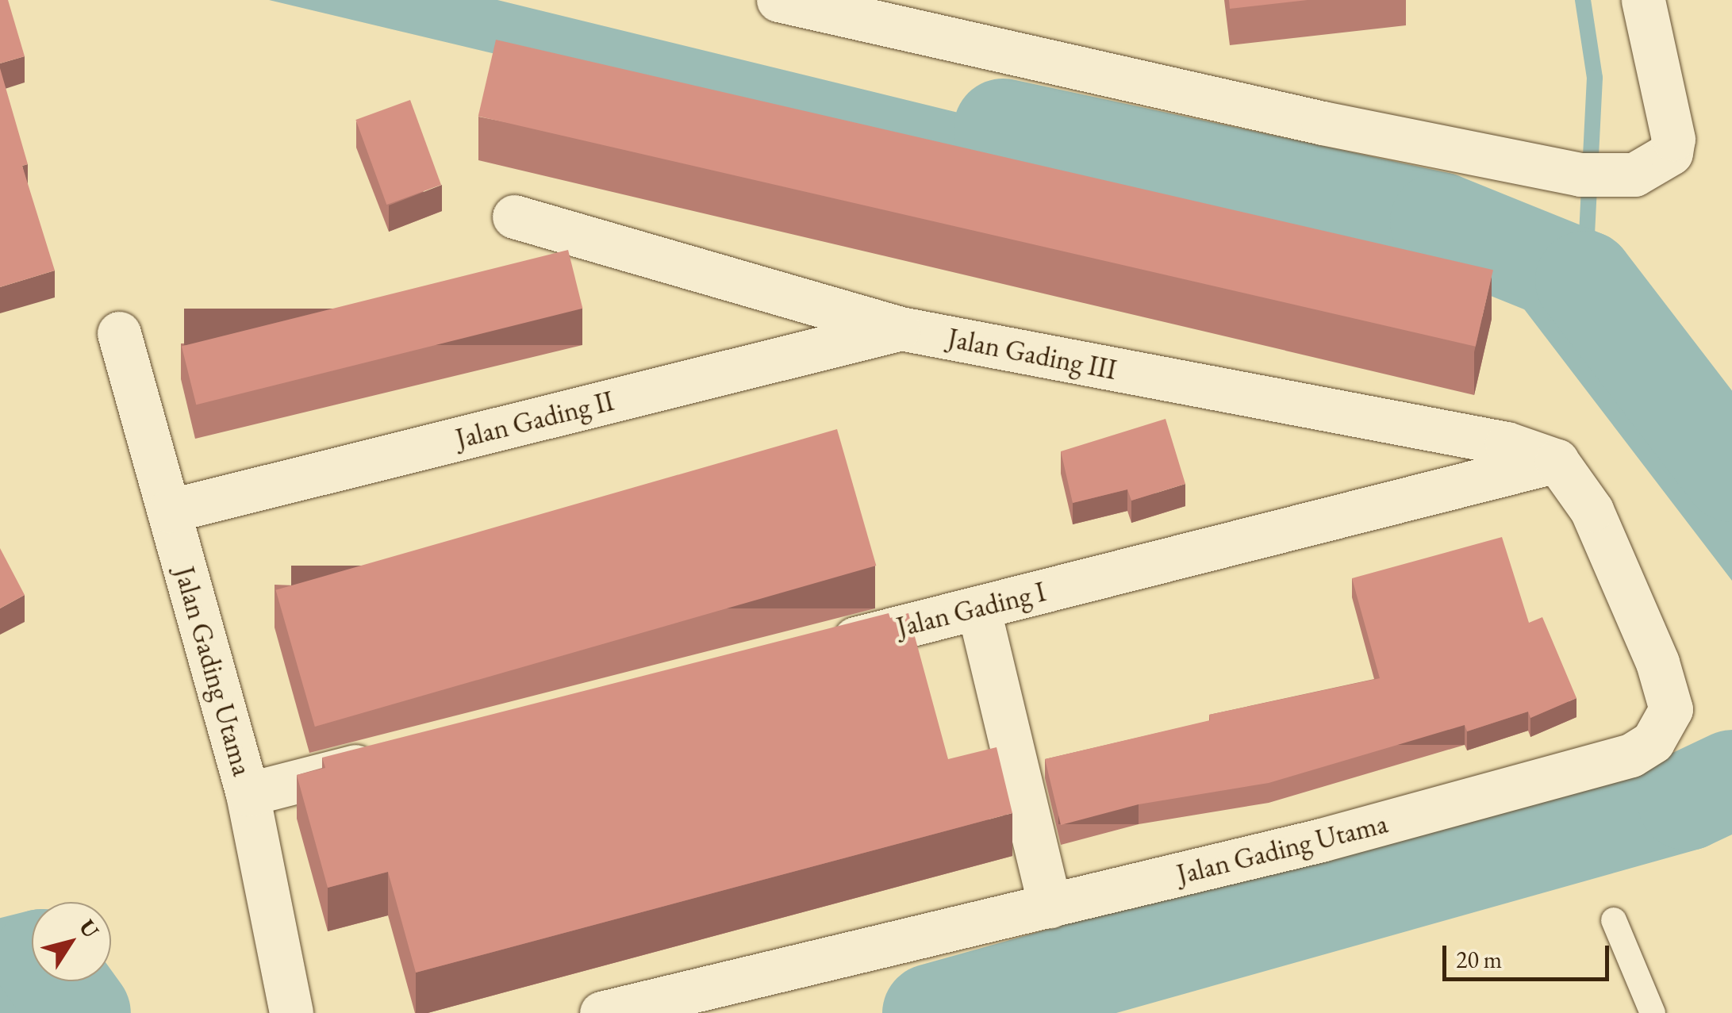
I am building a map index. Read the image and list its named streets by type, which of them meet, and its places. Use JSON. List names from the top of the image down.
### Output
{
  "streets": {
    "street": [
      "Jalan Gading III",
      "Jalan Gading II",
      "Jalan Gading I",
      "Jalan Gading Utama"
    ]
  },
  "crossings": [
    ["Jalan Gading III", "Jalan Gading II"],
    ["Jalan Gading III", "Jalan Gading I"],
    ["Jalan Gading III", "Jalan Gading Utama"],
    ["Jalan Gading II", "Jalan Gading Utama"],
    ["Jalan Gading I", "Jalan Gading Utama"]
  ],
  "scale_bar": "20 m",
  "north": "top right"
}
